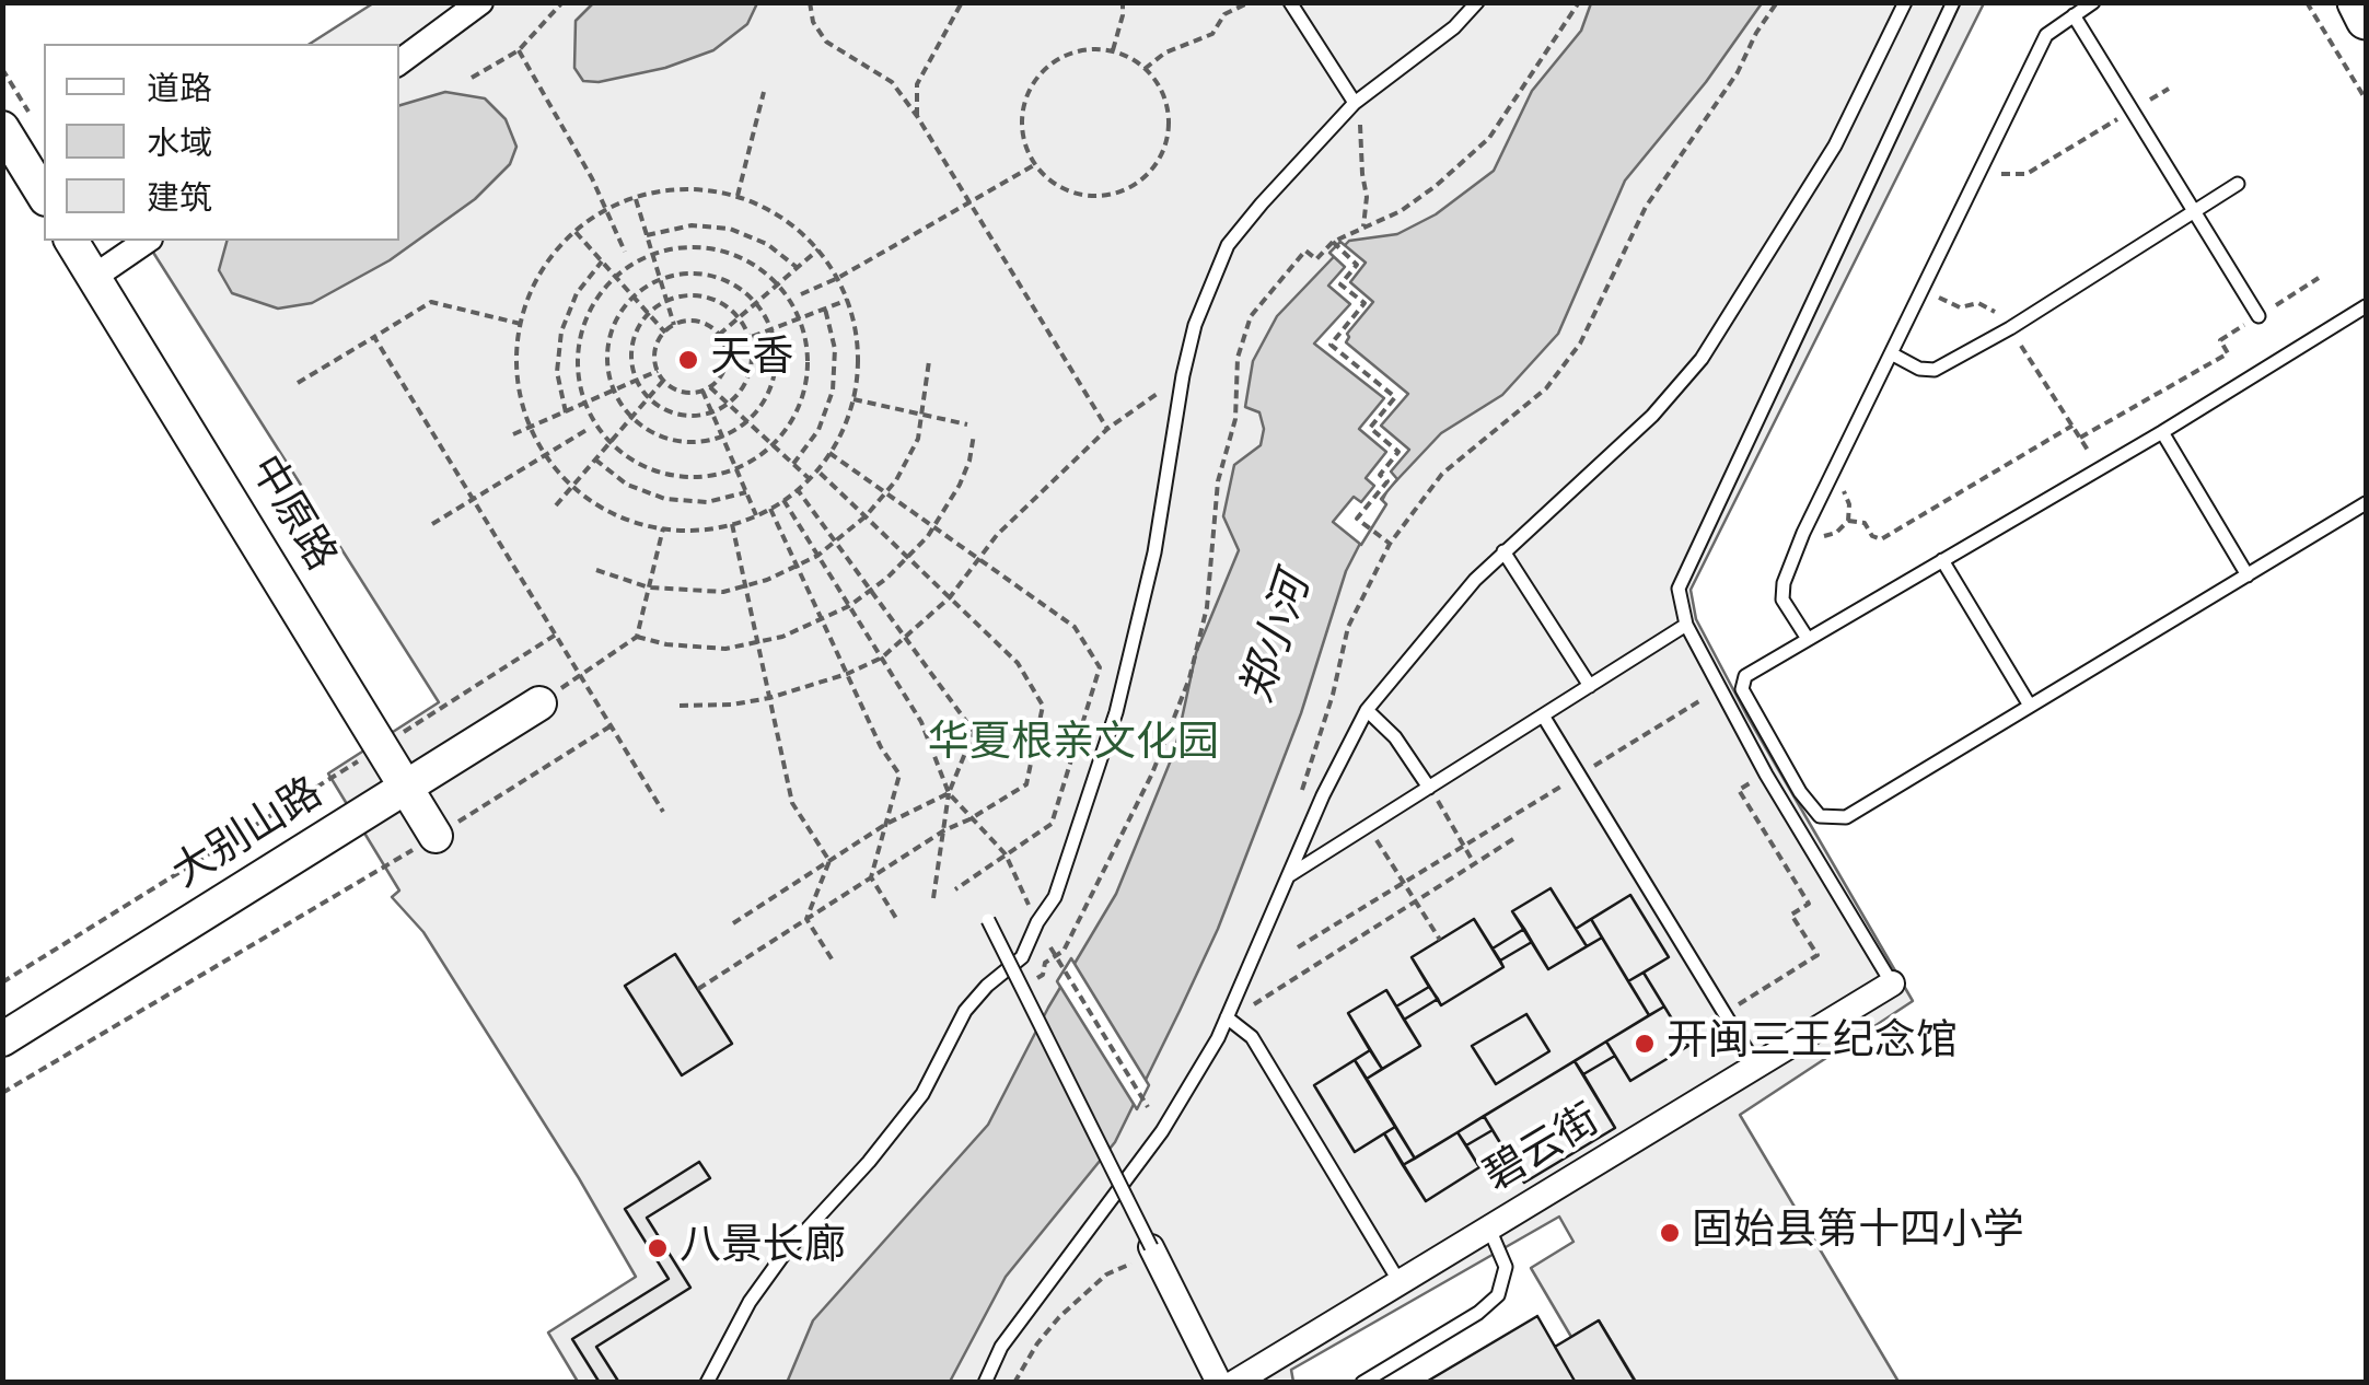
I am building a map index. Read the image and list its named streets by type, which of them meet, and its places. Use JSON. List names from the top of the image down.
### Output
{
  "streets": {
    "main road": ["中原路", "大别山路"],
    "street": ["碧云街"]
  },
  "crossings": [
    ["中原路", "大别山路"]
  ],
  "water": ["郑小河"],
  "parks": ["华夏根亲文化园"],
  "places": [
    "天香",
    "开闽三王纪念馆",
    "固始县第十四小学",
    "八景长廊"
  ],
  "legend": ["道路", "水域", "建筑"]
}
